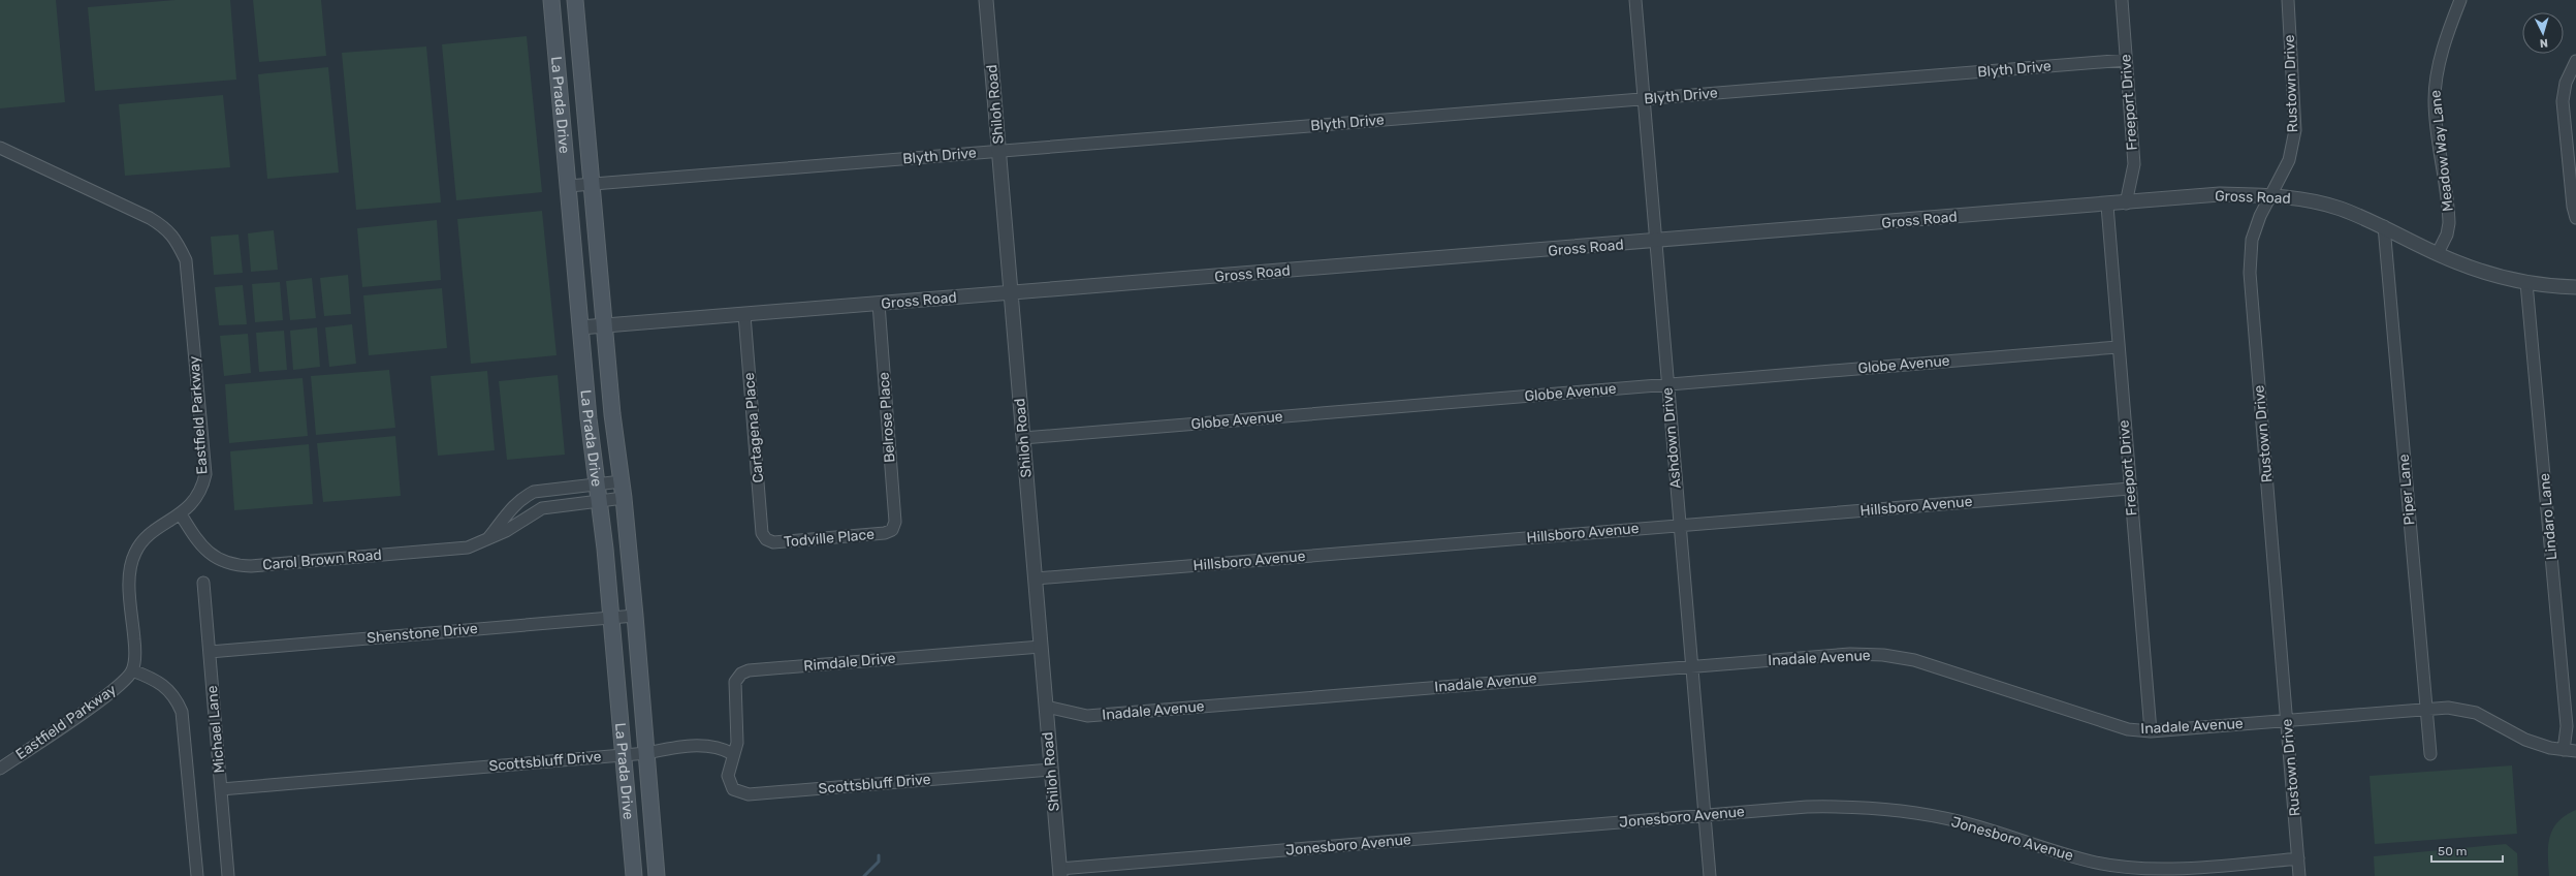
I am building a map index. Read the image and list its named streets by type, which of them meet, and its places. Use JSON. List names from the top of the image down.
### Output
{
  "streets": {
    "main road": ["La Prada Drive"],
    "street": [
      "Blyth Drive",
      "Rustown Drive",
      "Freeport Drive",
      "Shiloh Road",
      "Meadow Way Lane",
      "Gross Road",
      "Globe Avenue",
      "Eastfield Parkway",
      "Belrose Place",
      "Cartagena Place",
      "Ashdown Drive",
      "Piper Lane",
      "Hillsboro Avenue",
      "Lindaro Lane",
      "Todville Place",
      "Carol Brown Road",
      "Shenstone Drive",
      "Inadale Avenue",
      "Rimdale Drive",
      "Michael Lane",
      "Scottsbluff Drive",
      "Jonesboro Avenue"
    ]
  },
  "crossings": [
    ["Blyth Drive", "Freeport Drive"],
    ["Blyth Drive", "Shiloh Road"],
    ["Blyth Drive", "La Prada Drive"],
    ["Blyth Drive", "Ashdown Drive"],
    ["Rustown Drive", "Gross Road"],
    ["Rustown Drive", "Inadale Avenue"],
    ["Rustown Drive", "Jonesboro Avenue"],
    ["Freeport Drive", "Gross Road"],
    ["Freeport Drive", "Globe Avenue"],
    ["Freeport Drive", "Hillsboro Avenue"],
    ["Freeport Drive", "Inadale Avenue"],
    ["Shiloh Road", "Gross Road"],
    ["Shiloh Road", "Globe Avenue"],
    ["Shiloh Road", "Hillsboro Avenue"],
    ["Shiloh Road", "Inadale Avenue"],
    ["Shiloh Road", "Rimdale Drive"],
    ["Shiloh Road", "Scottsbluff Drive"],
    ["Shiloh Road", "Jonesboro Avenue"],
    ["La Prada Drive", "Gross Road"],
    ["La Prada Drive", "Carol Brown Road"],
    ["La Prada Drive", "Shenstone Drive"],
    ["La Prada Drive", "Scottsbluff Drive"],
    ["Meadow Way Lane", "Gross Road"],
    ["Gross Road", "Belrose Place"],
    ["Gross Road", "Cartagena Place"],
    ["Gross Road", "Ashdown Drive"],
    ["Gross Road", "Piper Lane"],
    ["Gross Road", "Lindaro Lane"],
    ["Globe Avenue", "Ashdown Drive"],
    ["Eastfield Parkway", "Carol Brown Road"],
    ["Belrose Place", "Todville Place"],
    ["Cartagena Place", "Todville Place"],
    ["Ashdown Drive", "Hillsboro Avenue"],
    ["Ashdown Drive", "Inadale Avenue"],
    ["Ashdown Drive", "Jonesboro Avenue"],
    ["Piper Lane", "Inadale Avenue"],
    ["Lindaro Lane", "Inadale Avenue"],
    ["Shenstone Drive", "Michael Lane"],
    ["Rimdale Drive", "Scottsbluff Drive"],
    ["Michael Lane", "Scottsbluff Drive"]
  ],
  "scale_bar": "50 m",
  "north": "bottom"
}
